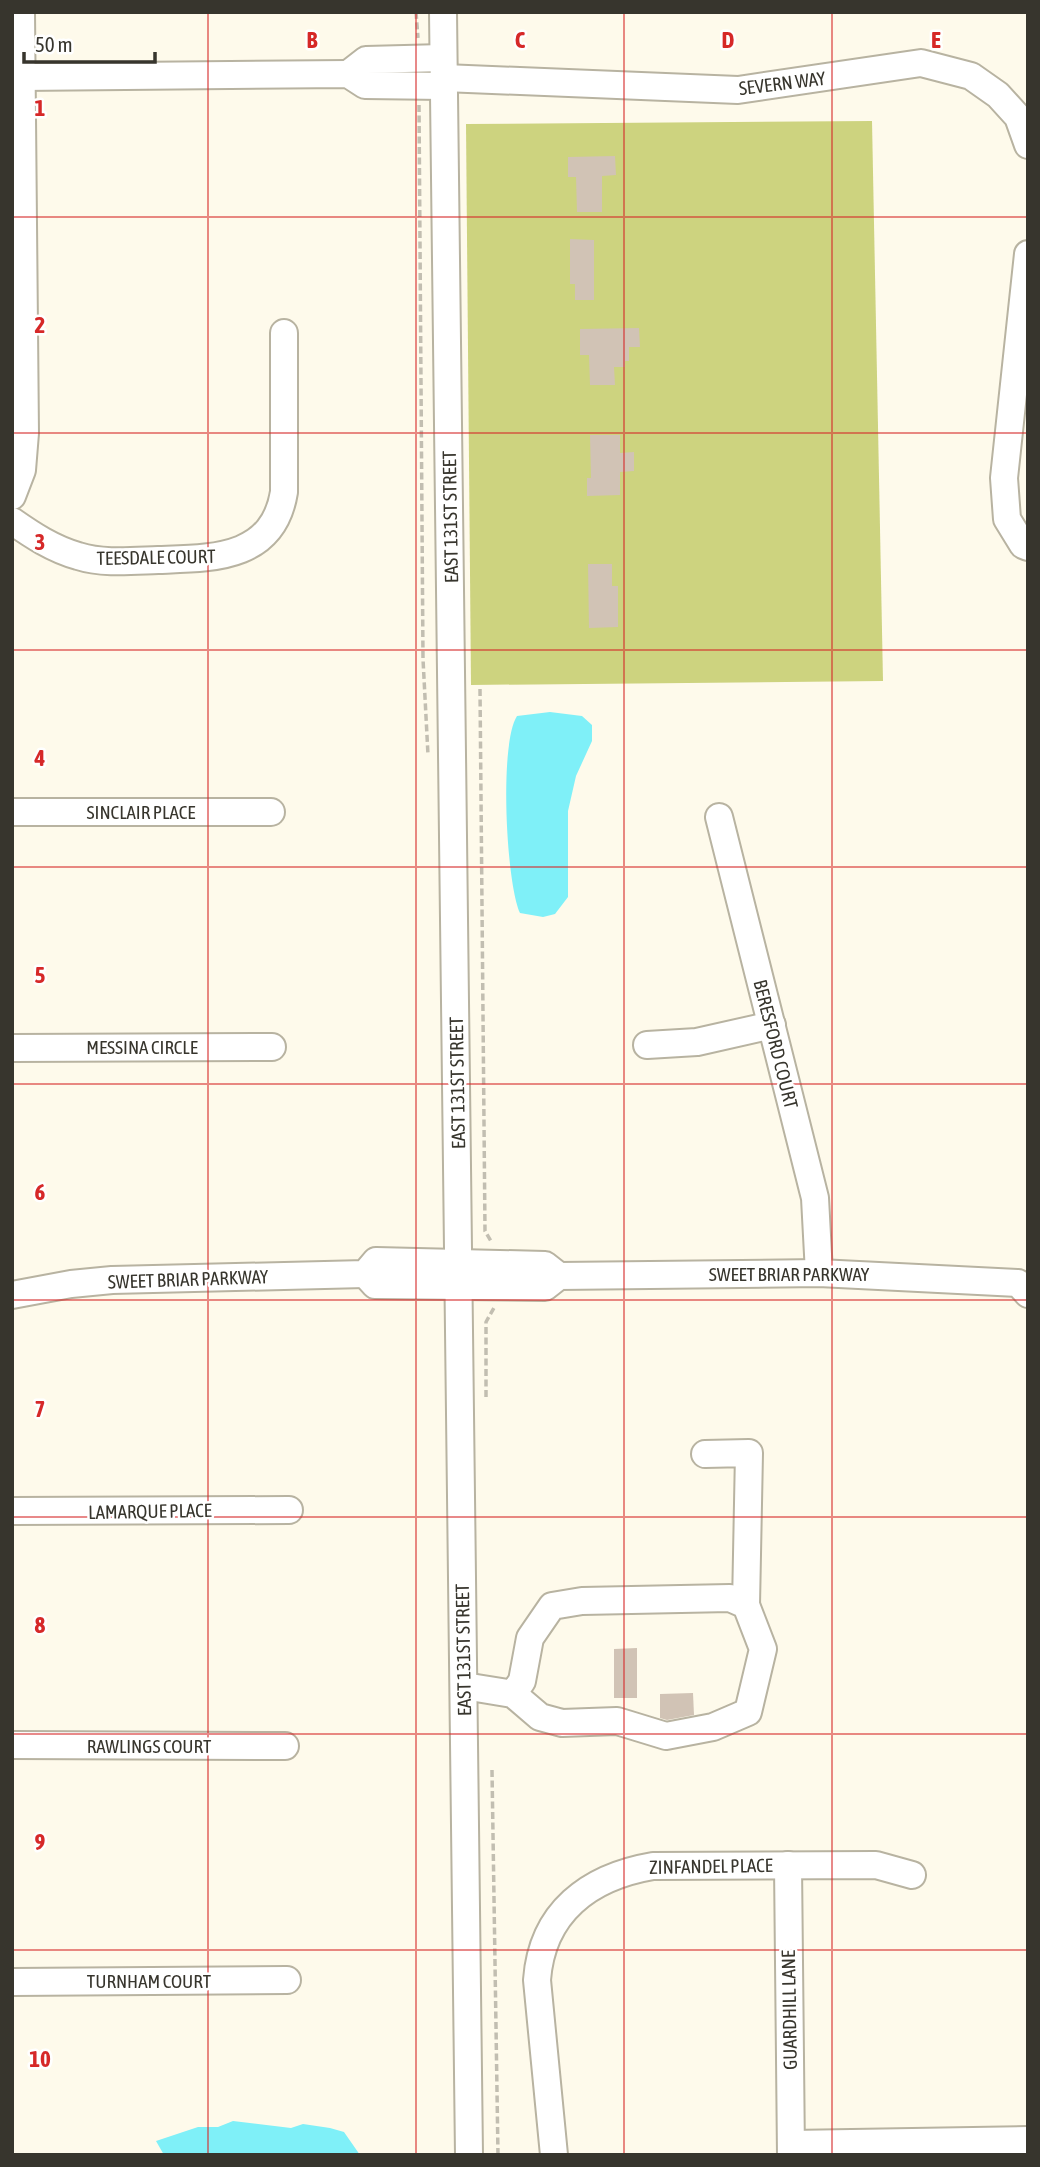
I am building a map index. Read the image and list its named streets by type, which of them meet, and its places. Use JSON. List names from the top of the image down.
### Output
{
  "streets": {
    "street": [
      "SEVERN WAY",
      "EAST 131ST STREET",
      "TEESDALE COURT",
      "SINCLAIR PLACE",
      "BERESFORD COURT",
      "MESSINA CIRCLE",
      "SWEET BRIAR PARKWAY",
      "LAMARQUE PLACE",
      "RAWLINGS COURT",
      "ZINFANDEL PLACE",
      "TURNHAM COURT",
      "GUARDHILL LANE"
    ]
  },
  "crossings": [
    ["SEVERN WAY", "EAST 131ST STREET"],
    ["EAST 131ST STREET", "SWEET BRIAR PARKWAY"],
    ["BERESFORD COURT", "SWEET BRIAR PARKWAY"],
    ["ZINFANDEL PLACE", "GUARDHILL LANE"]
  ],
  "scale_bar": "50 m",
  "grid": {
    "columns": [
      "B",
      "C",
      "D",
      "E"
    ],
    "rows": [
      "1",
      "2",
      "3",
      "4",
      "5",
      "6",
      "7",
      "8",
      "9",
      "10"
    ]
  }
}
